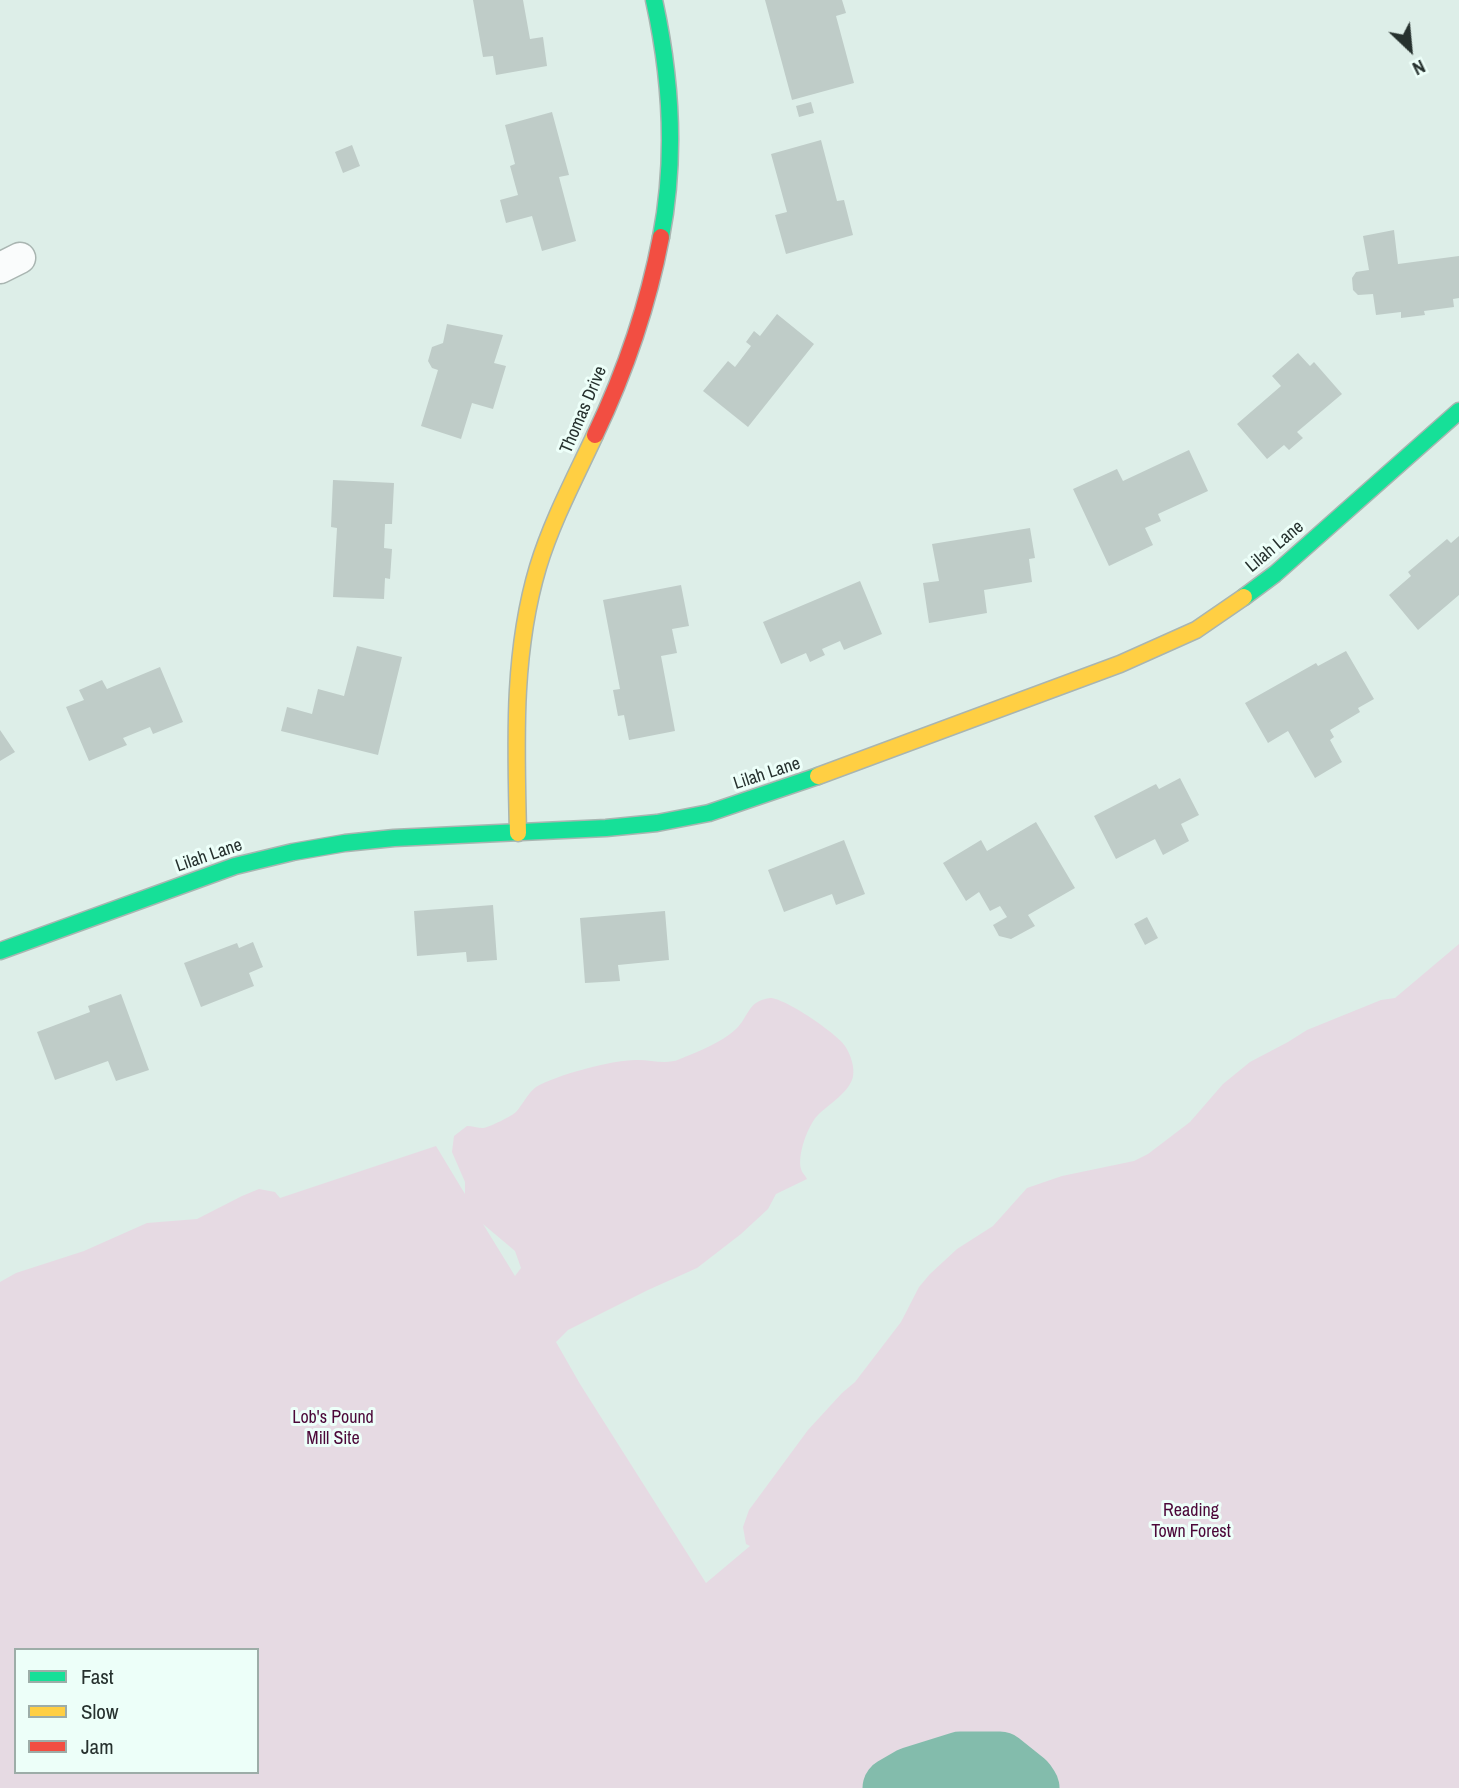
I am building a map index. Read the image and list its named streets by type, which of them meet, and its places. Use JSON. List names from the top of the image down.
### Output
{
  "streets": {
    "street": ["Thomas Drive", "Lilah Lane"]
  },
  "crossings": [
    ["Thomas Drive", "Lilah Lane"]
  ],
  "parks": ["Lob's Pound Mill Site", "Reading Town Forest"],
  "legend": ["Fast", "Slow", "Jam"],
  "north": "bottom right"
}
